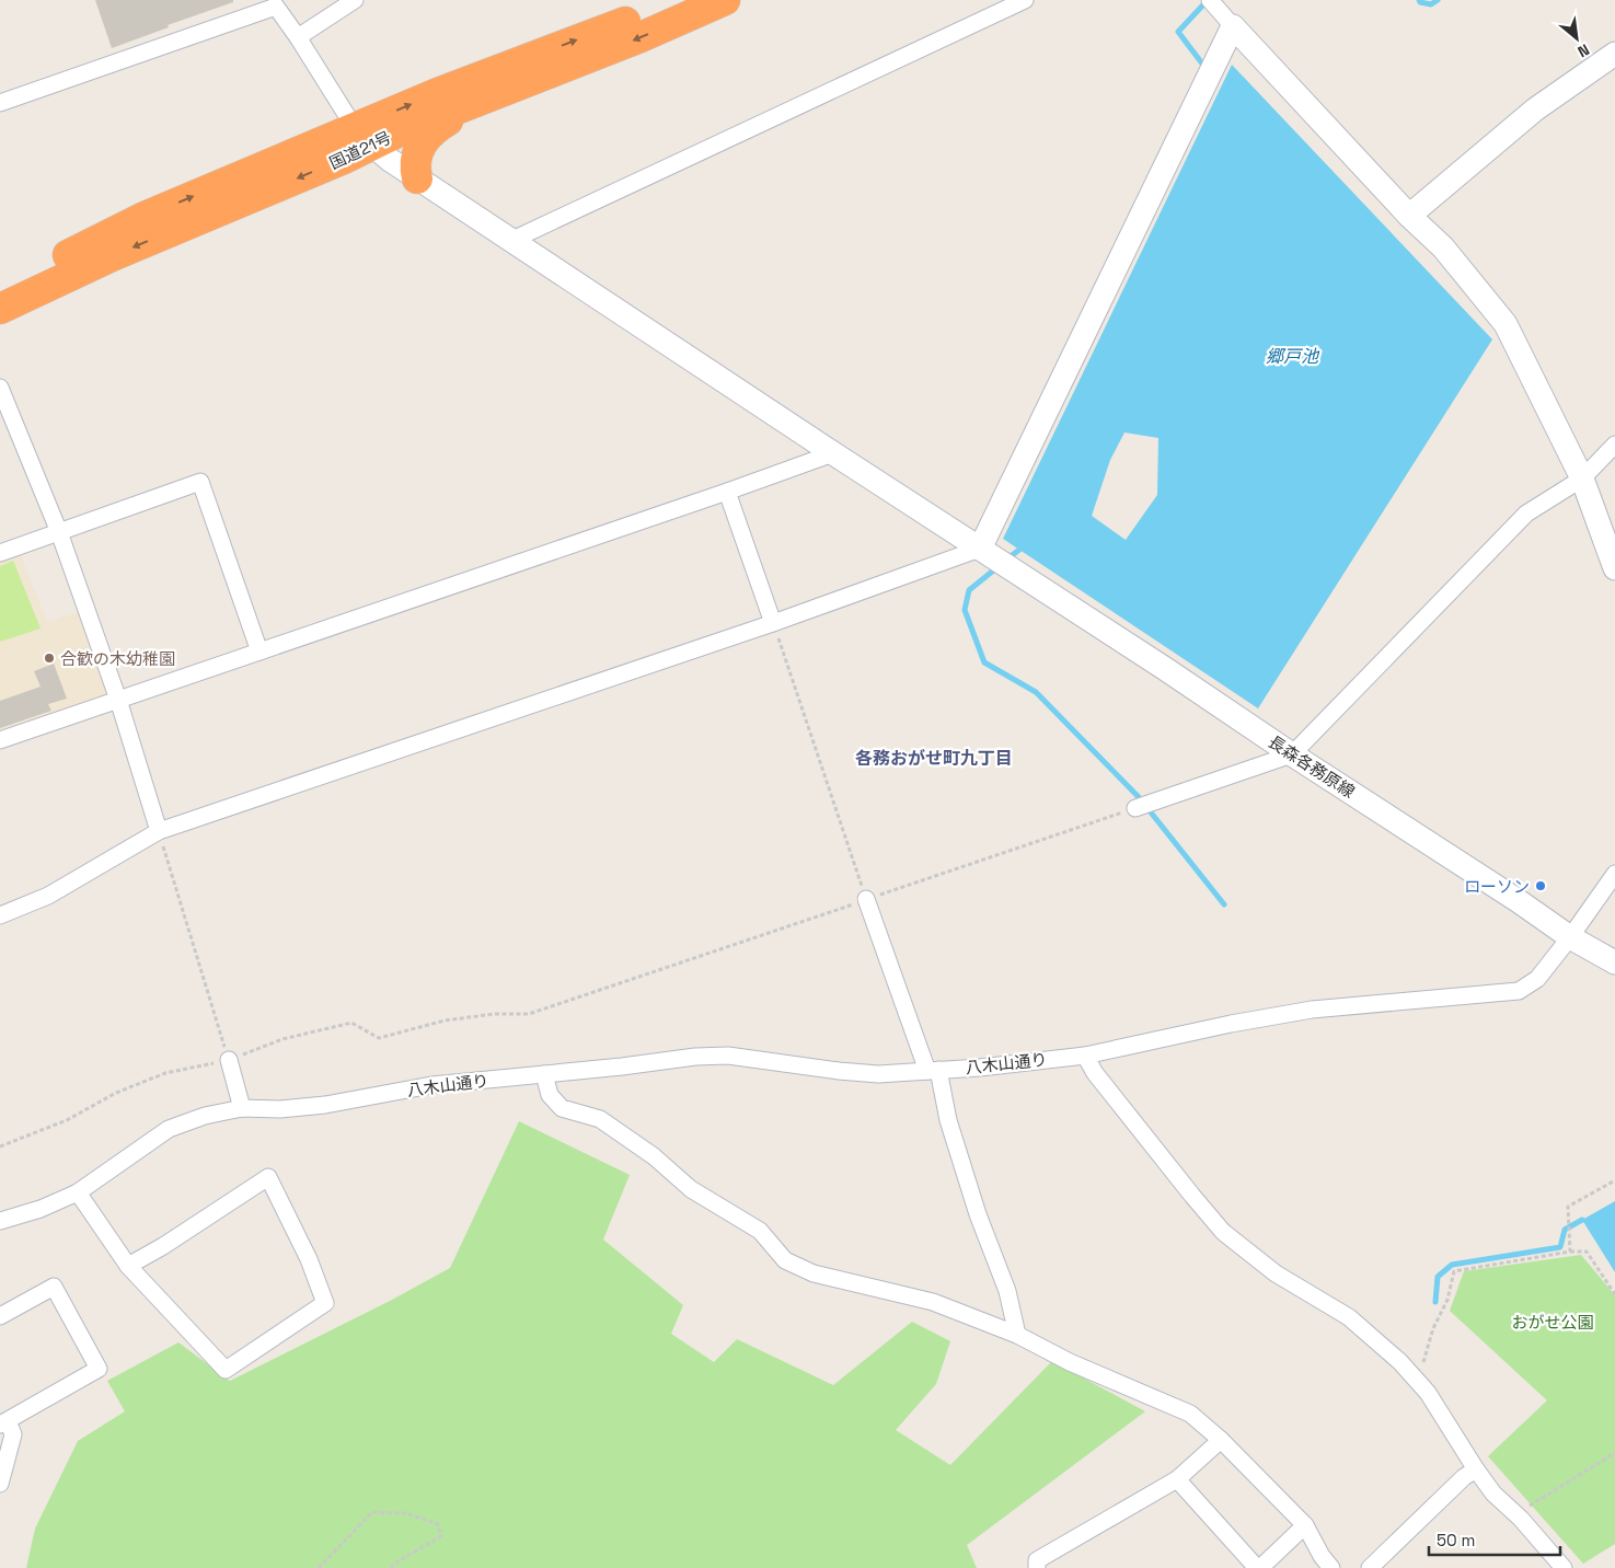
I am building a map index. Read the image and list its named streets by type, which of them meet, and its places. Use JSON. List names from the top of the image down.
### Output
{
  "streets": {
    "highway": ["国道21号"],
    "street": ["長森各務原線", "八木山通り"]
  },
  "crossings": [
    ["国道21号", "長森各務原線"],
    ["長森各務原線", "八木山通り"]
  ],
  "districts": ["各務おがせ町九丁目"],
  "water": ["郷戸池"],
  "parks": ["おがせ公園"],
  "places": ["合歓の木幼稚園", "ローソン"],
  "scale_bar": "50 m",
  "north": "bottom right"
}
